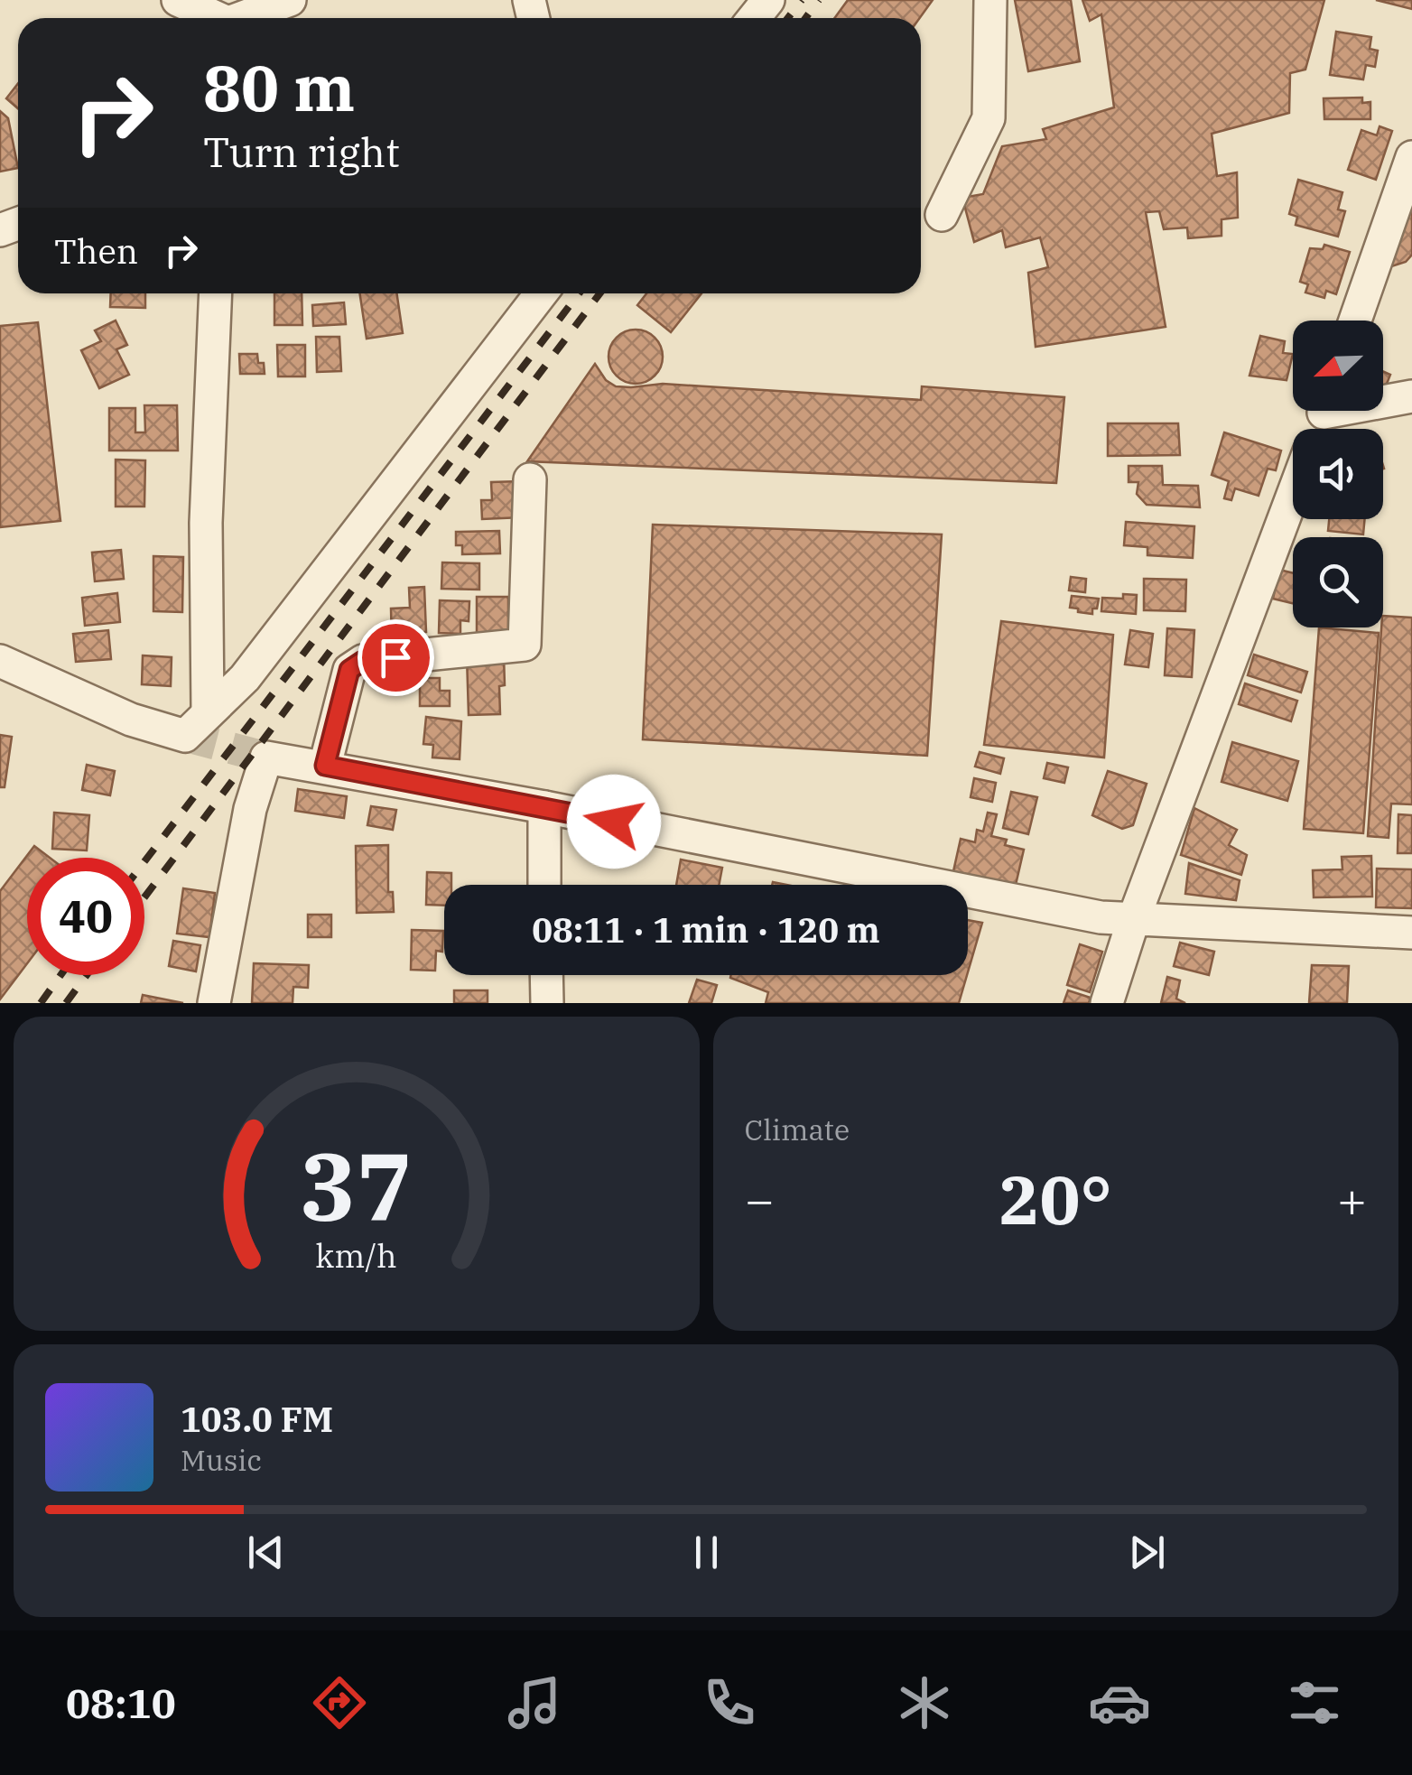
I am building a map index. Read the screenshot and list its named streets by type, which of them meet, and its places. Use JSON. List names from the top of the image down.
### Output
{
  "north": "bottom left",
  "page": {
    "turn": ["80 m", "Turn right"],
    "then": "Then",
    "limit": "40",
    "trip": "08:11 · 1 min · 120 m",
    "tile": "Climate",
    "heat": ["−", "20°", "+"],
    "song": ["103.0 FM", "Music"],
    "tabs": "08:10",
    "gauge": ["37", "km/h"]
  }
}
